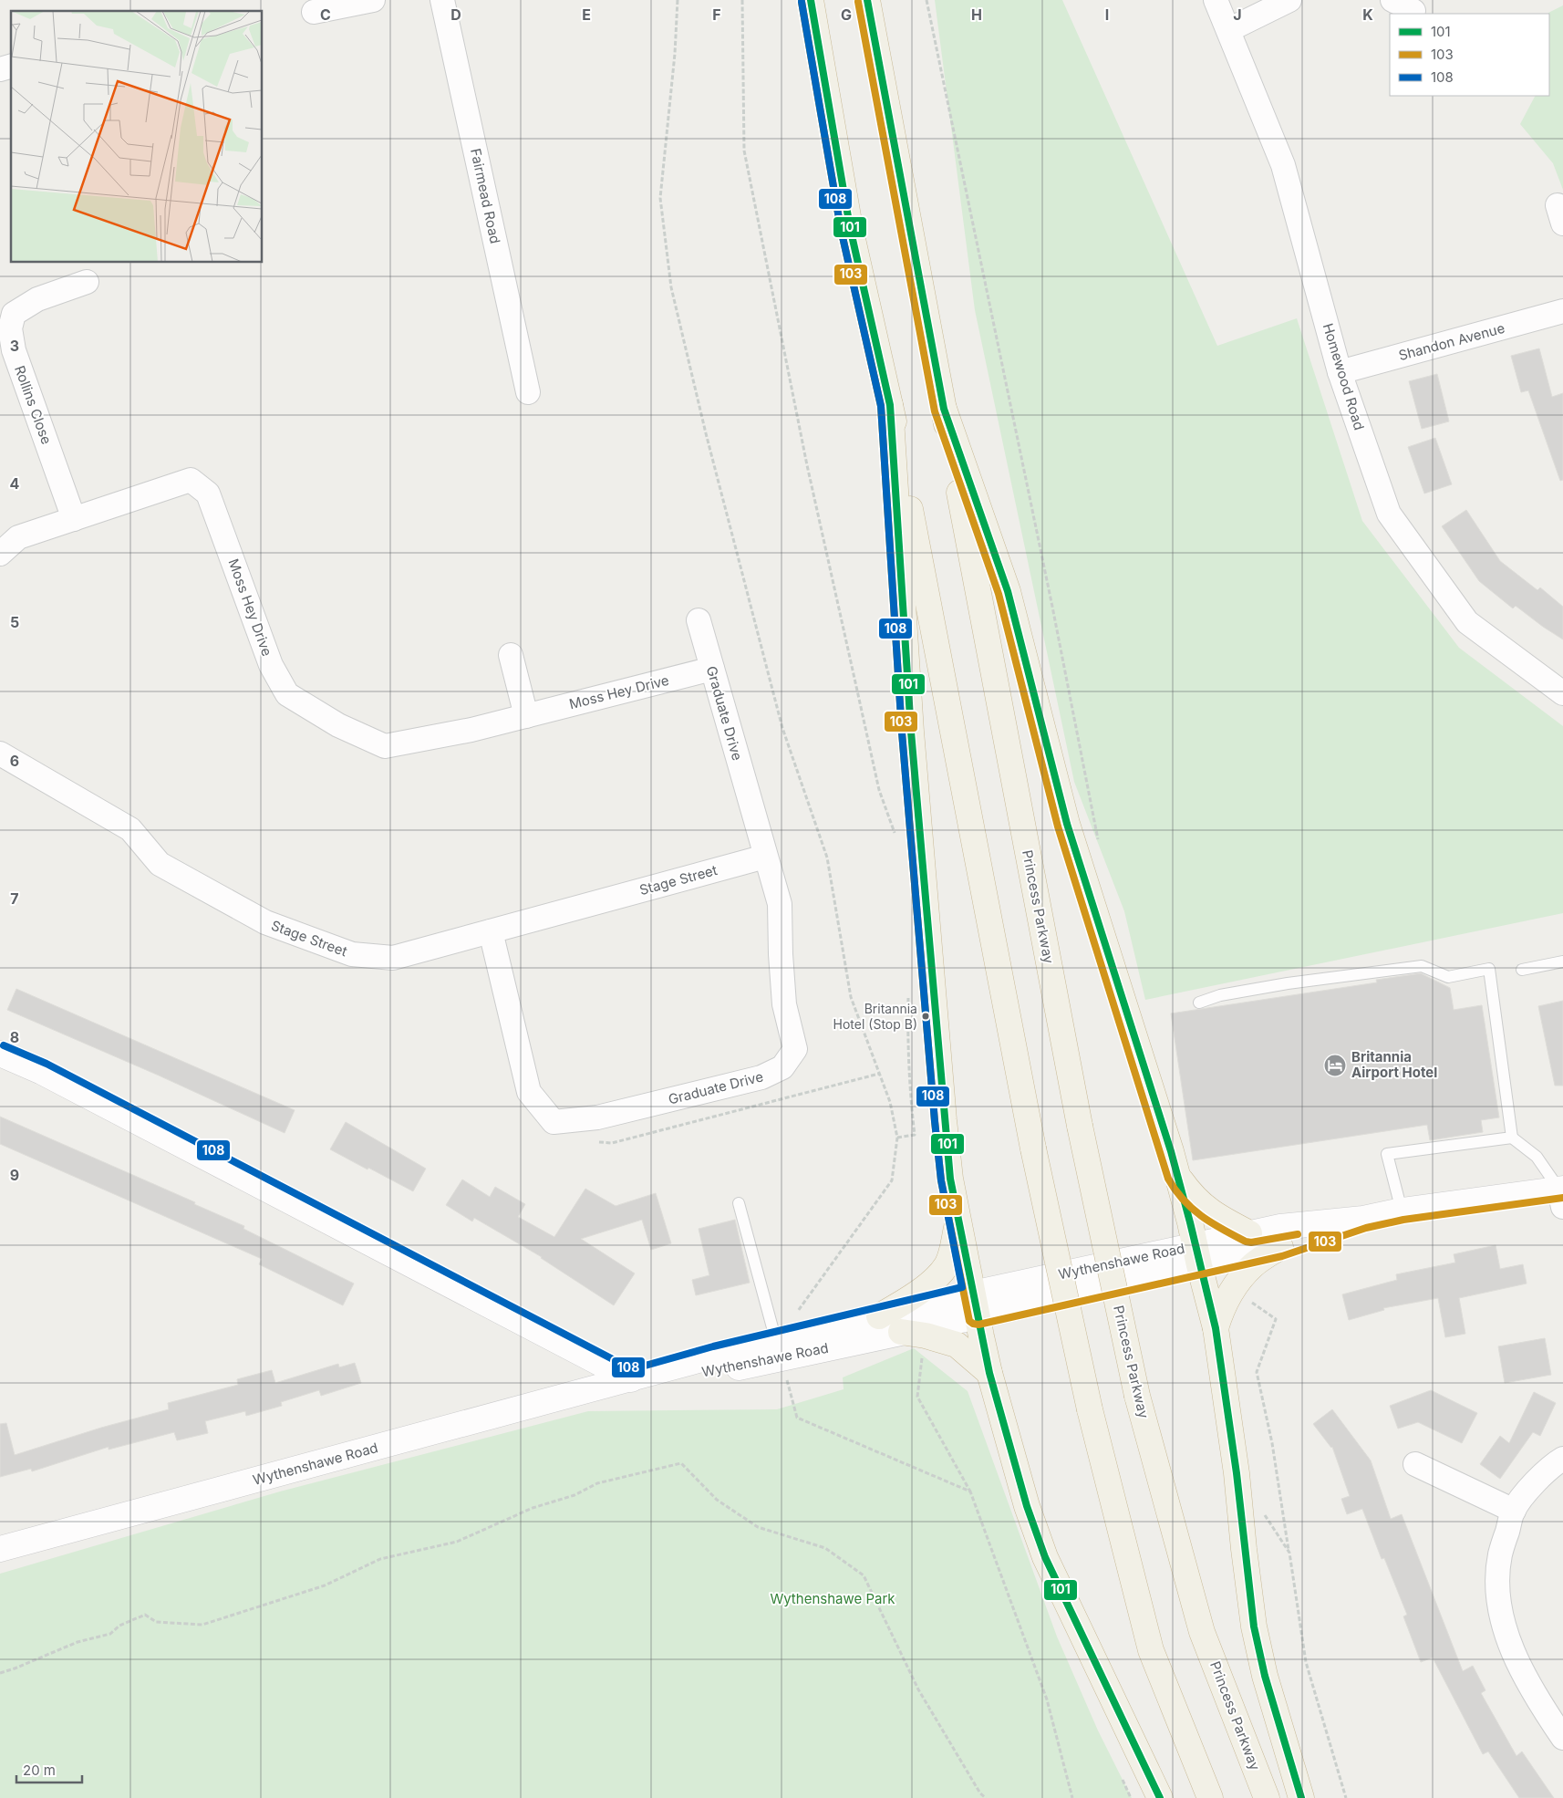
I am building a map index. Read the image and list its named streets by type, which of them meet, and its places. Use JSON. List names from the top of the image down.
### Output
{
  "streets": {
    "highway": ["Princess Parkway"],
    "main road": ["Wythenshawe Road"],
    "street": [
      "Fairmead Road",
      "Shandon Avenue",
      "Homewood Road",
      "Rollins Close",
      "Moss Hey Drive",
      "Graduate Drive",
      "Stage Street"
    ]
  },
  "crossings": [
    ["Shandon Avenue", "Homewood Road"],
    ["Rollins Close", "Moss Hey Drive"],
    ["Moss Hey Drive", "Graduate Drive"],
    ["Graduate Drive", "Stage Street"]
  ],
  "parks": ["Wythenshawe Park"],
  "places": {
    "other": ["Britannia Hotel (Stop B)"],
    "hotel": ["Britannia Airport Hotel"]
  },
  "lines": ["transit line 101", "transit line 103", "transit line 108"],
  "legend": ["101", "103", "108"],
  "scale_bar": "20 m",
  "grid": {
    "columns": [
      "C",
      "D",
      "E",
      "F",
      "G",
      "H",
      "I",
      "J",
      "K"
    ],
    "rows": [
      "3",
      "4",
      "5",
      "6",
      "7",
      "8",
      "9"
    ]
  }
}
